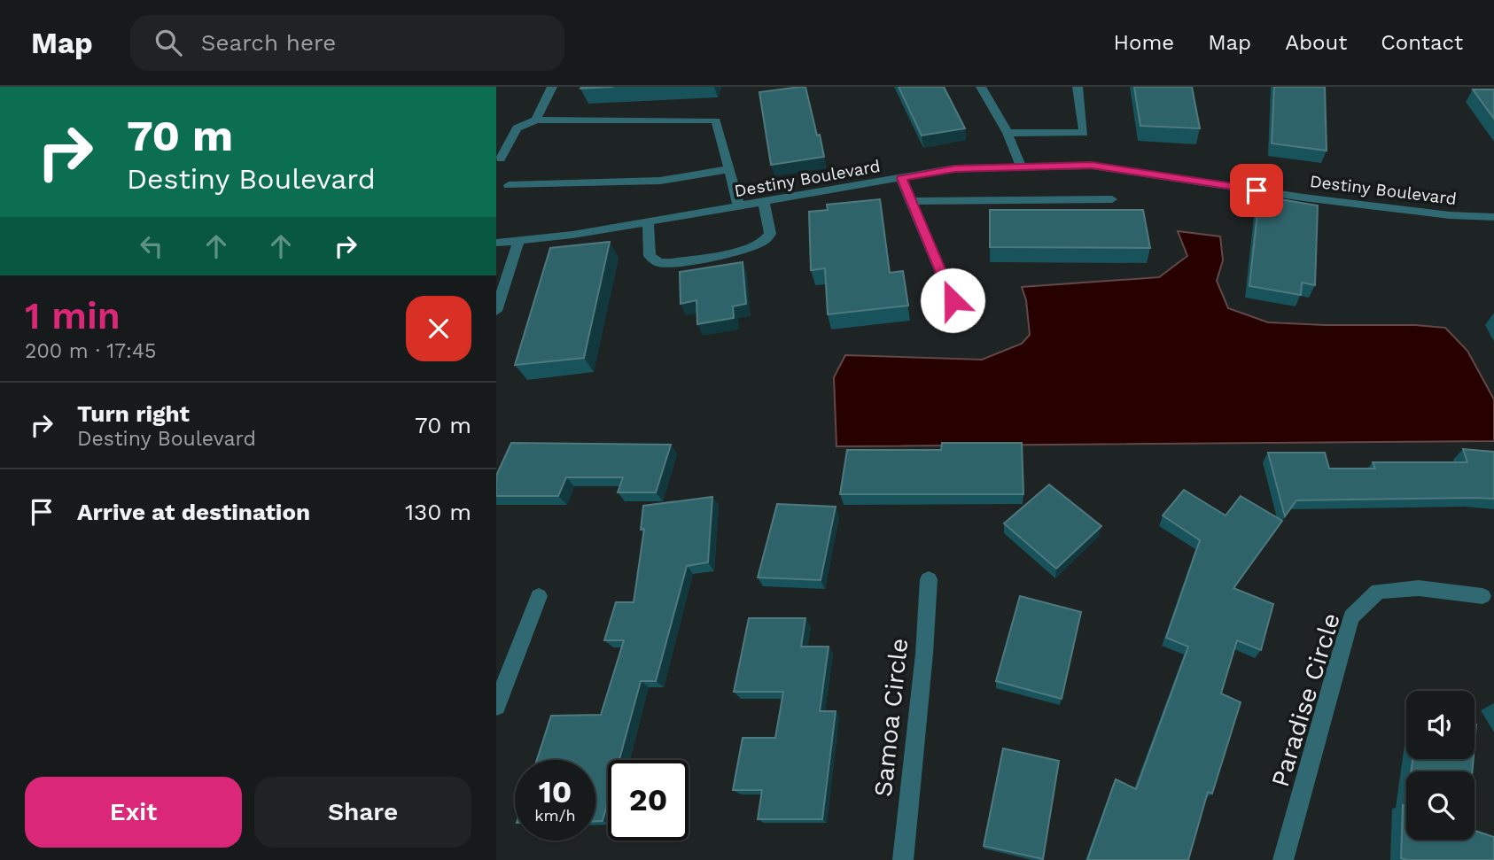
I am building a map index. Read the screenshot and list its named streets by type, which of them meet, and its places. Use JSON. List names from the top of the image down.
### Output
{
  "streets": {
    "street": ["Destiny Boulevard", "Paradise Circle", "Samoa Circle"]
  },
  "page": {
    "header": "Map",
    "search": "Search here",
    "nav": [
      "Home",
      "Map",
      "About",
      "Contact"
    ],
    "turn": ["70 m", "Destiny Boulevard"],
    "heading": ["1 min", "200 m · 17:45"],
    "list": [
      {
        "name": "Turn right",
        "note": "Destiny Boulevard",
        "value": "70 m"
      },
      {
        "name": "Arrive at destination",
        "value": "130 m"
      }
    ],
    "speed": "10 km/h",
    "limit": "20",
    "buttons": ["Exit", "Share"]
  }
}
